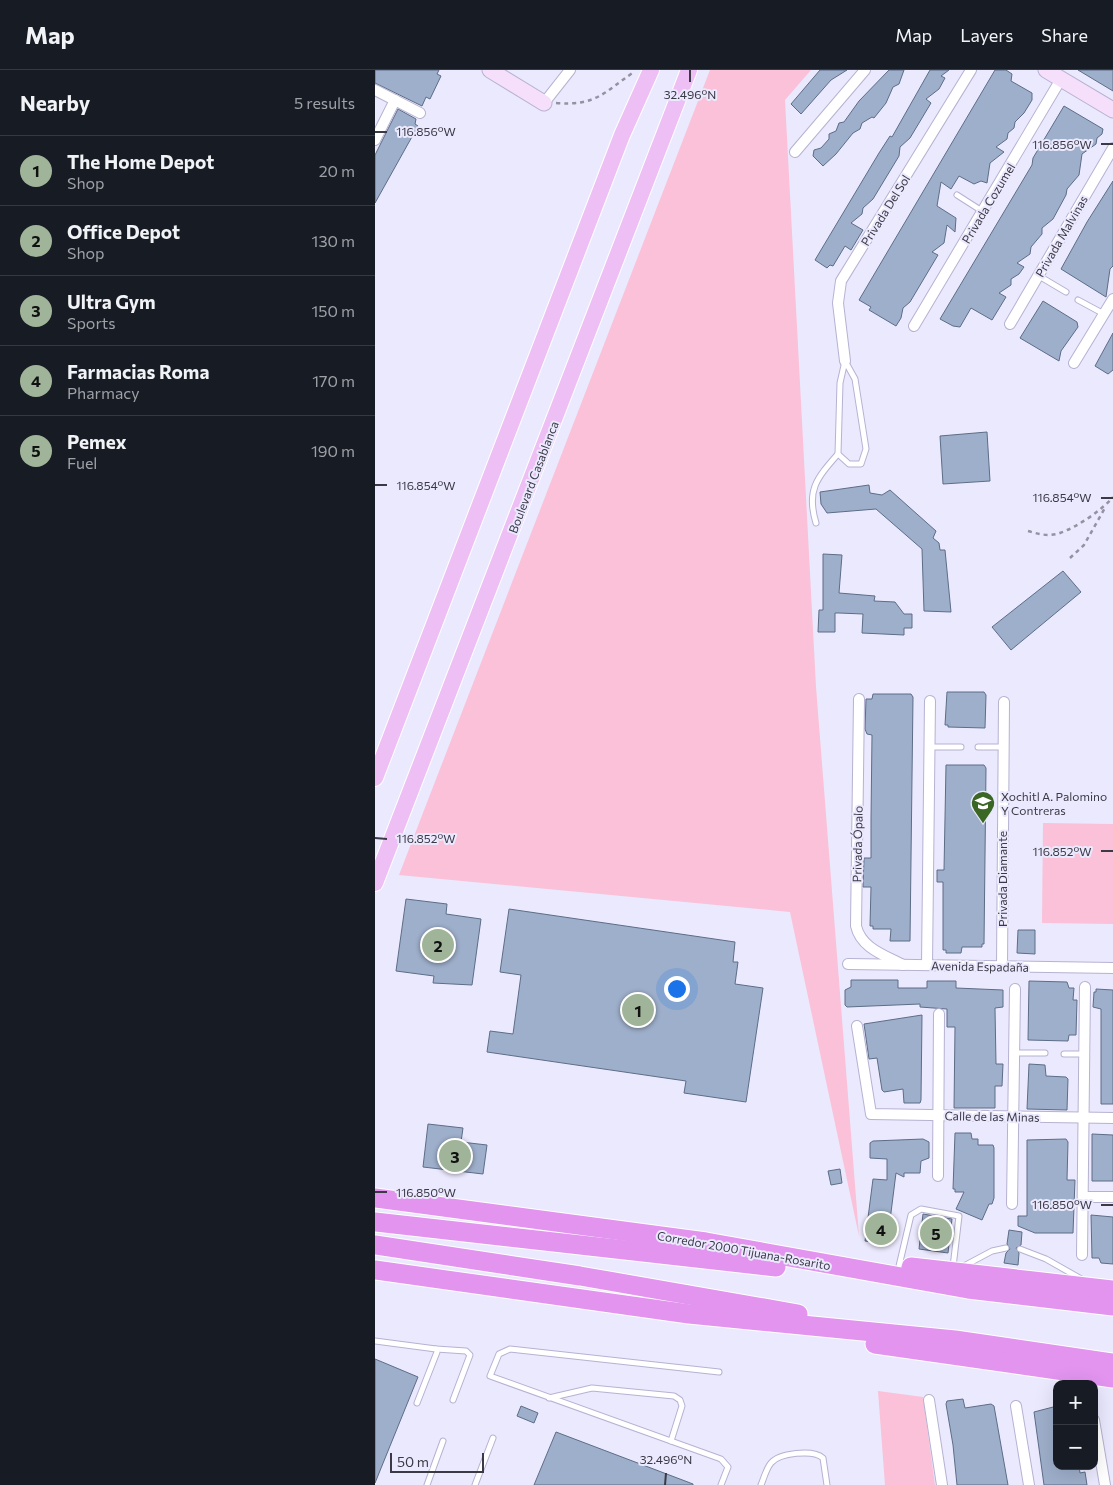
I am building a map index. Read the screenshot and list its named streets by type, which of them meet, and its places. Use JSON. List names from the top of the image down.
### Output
{
  "streets": {
    "highway": ["Corredor 2000 Tijuana-Rosarito"],
    "main road": ["Boulevard Casablanca"],
    "street": [
      "Privada Cozumel",
      "Privada Del Sol",
      "Privada Malvinas",
      "Privada Ópalo",
      "Privada Diamante",
      "Avenida Espadaña",
      "Calle de las Minas"
    ]
  },
  "crossings": [
    ["Privada Ópalo", "Avenida Espadaña"],
    ["Privada Diamante", "Avenida Espadaña"]
  ],
  "places": {
    "school or university": ["Xochitl A. Palomino Y Contreras"]
  },
  "scale_bar": "50 m",
  "page": {
    "header": "Map",
    "nav": ["Map", "Layers", "Share"],
    "heading": ["Nearby", "5 results"],
    "list": [
      {
        "mark": "1",
        "name": "The Home Depot",
        "note": "Shop",
        "value": "20 m"
      },
      {
        "mark": "2",
        "name": "Office Depot",
        "note": "Shop",
        "value": "130 m"
      },
      {
        "mark": "3",
        "name": "Ultra Gym",
        "note": "Sports",
        "value": "150 m"
      },
      {
        "mark": "4",
        "name": "Farmacias Roma",
        "note": "Pharmacy",
        "value": "170 m"
      },
      {
        "mark": "5",
        "name": "Pemex",
        "note": "Fuel",
        "value": "190 m"
      }
    ],
    "pins": [
      "2",
      "1",
      "3",
      "4",
      "5"
    ],
    "map_buttons": ["+", "−"],
    "scale": "50 m"
  },
  "coordinates": [
    "32.496°N",
    "116.856°W",
    "116.854°W",
    "116.852°W",
    "116.850°W"
  ]
}
